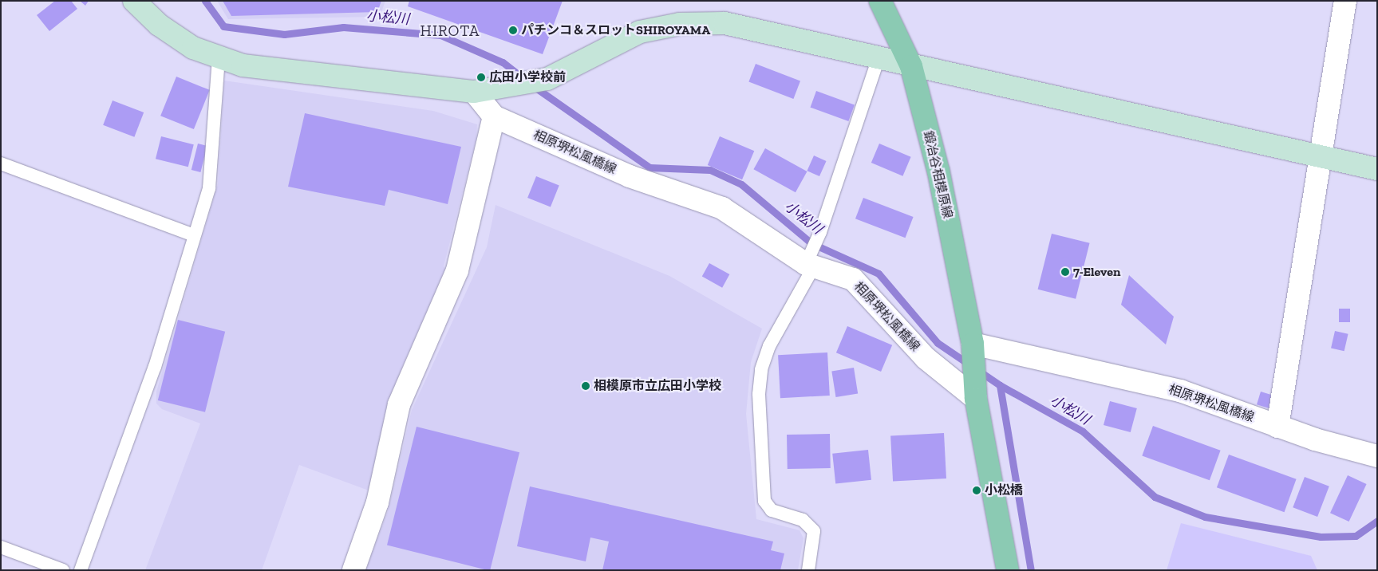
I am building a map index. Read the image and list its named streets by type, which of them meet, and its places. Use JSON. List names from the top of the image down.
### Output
{
  "streets": {
    "main road": ["鍛冶谷相模原線"],
    "street": ["相原堺松風橋線"]
  },
  "crossings": [
    ["相原堺松風橋線", "鍛冶谷相模原線"]
  ],
  "districts": ["HIROTA"],
  "water": ["小松川"],
  "places": [
    "パチンコ＆スロットSHIROYAMA",
    "広田小学校前",
    "7-Eleven",
    "相模原市立広田小学校",
    "小松橋"
  ]
}
